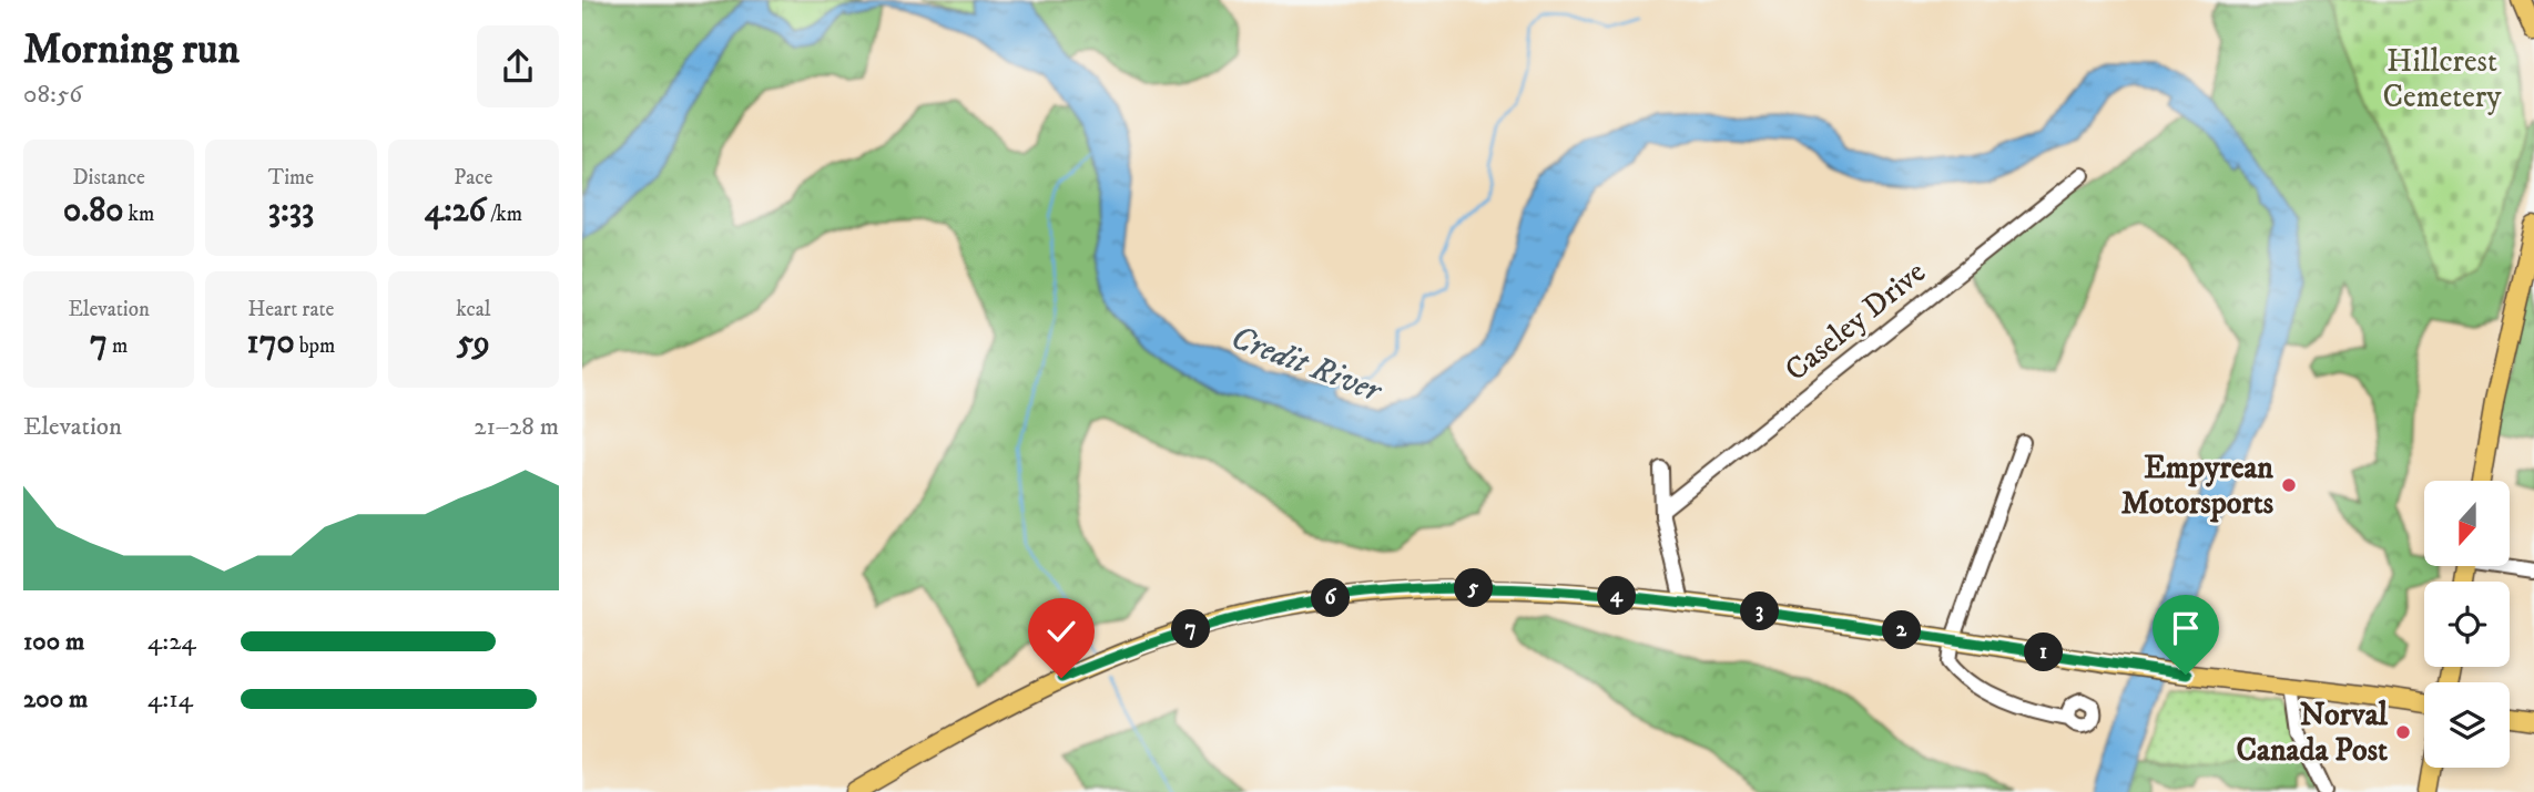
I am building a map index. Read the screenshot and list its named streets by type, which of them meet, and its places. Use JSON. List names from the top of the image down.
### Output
{
  "streets": {
    "street": ["Caseley Drive"]
  },
  "water": ["Credit River"],
  "parks": ["Hillcrest Cemetery"],
  "places": ["Empyrean Motorsports", "Norval Canada Post"],
  "north": "bottom",
  "page": {
    "heading": ["Morning run", "08:56"],
    "stats": [
      ["Distance", "0.80 km"],
      ["Time", "3:33"],
      ["Pace", "4:26 /km"],
      ["Elevation", "7 m"],
      ["Heart rate", "170 bpm"],
      ["kcal", "59"]
    ],
    "chart": ["Elevation", "21–28 m"],
    "pins": [
      "5",
      "4",
      "6",
      "3",
      "7",
      "2",
      "1"
    ],
    "list": [
      {
        "name": "100 m",
        "note": "4:24"
      },
      {
        "name": "200 m",
        "note": "4:14"
      }
    ]
  }
}
